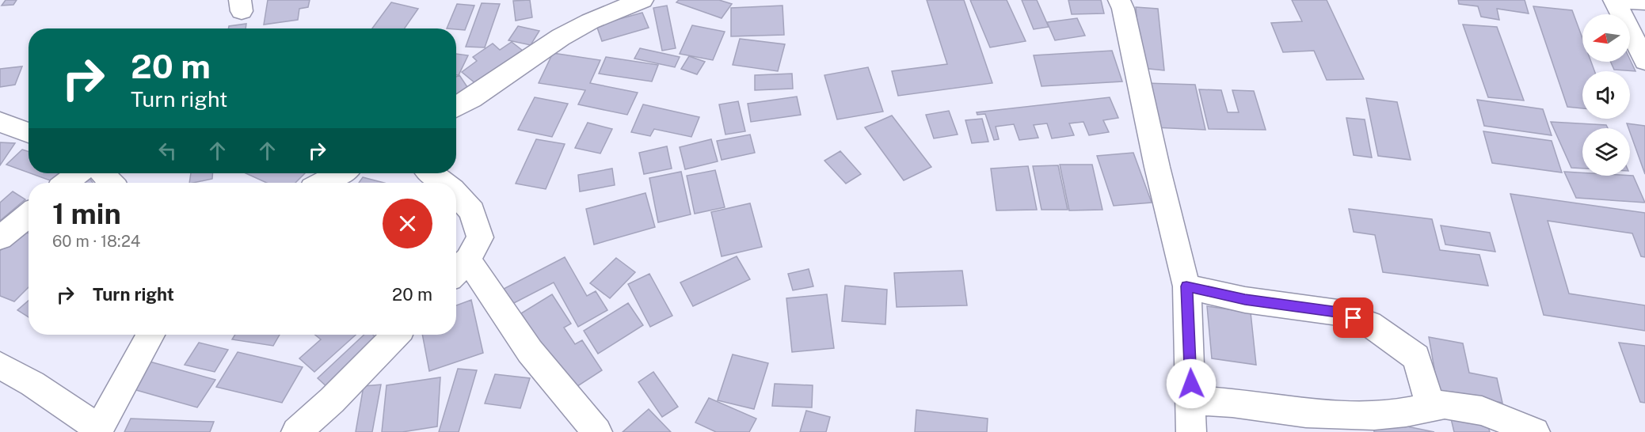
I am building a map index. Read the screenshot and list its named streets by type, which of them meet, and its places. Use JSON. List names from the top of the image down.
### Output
{
  "north": "left",
  "page": {
    "turn": ["20 m", "Turn right"],
    "heading": ["1 min", "60 m · 18:24"],
    "list": [
      {
        "name": "Turn right",
        "value": "20 m"
      }
    ]
  }
}
